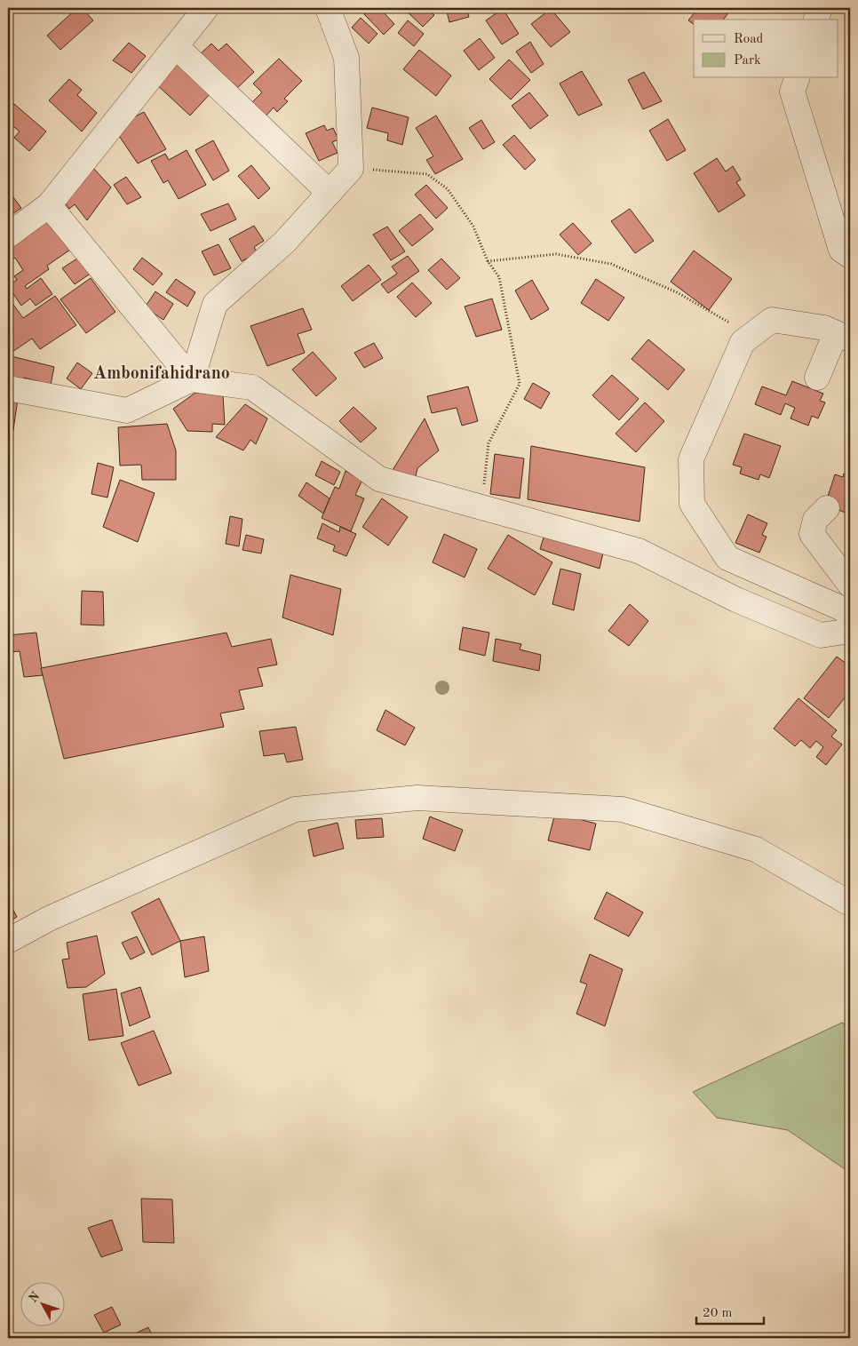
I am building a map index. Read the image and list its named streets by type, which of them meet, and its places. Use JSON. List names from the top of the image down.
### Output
{
  "districts": ["Ambonifahidrano"],
  "legend": ["Road", "Park"],
  "scale_bar": "20 m",
  "north": "top left"
}
